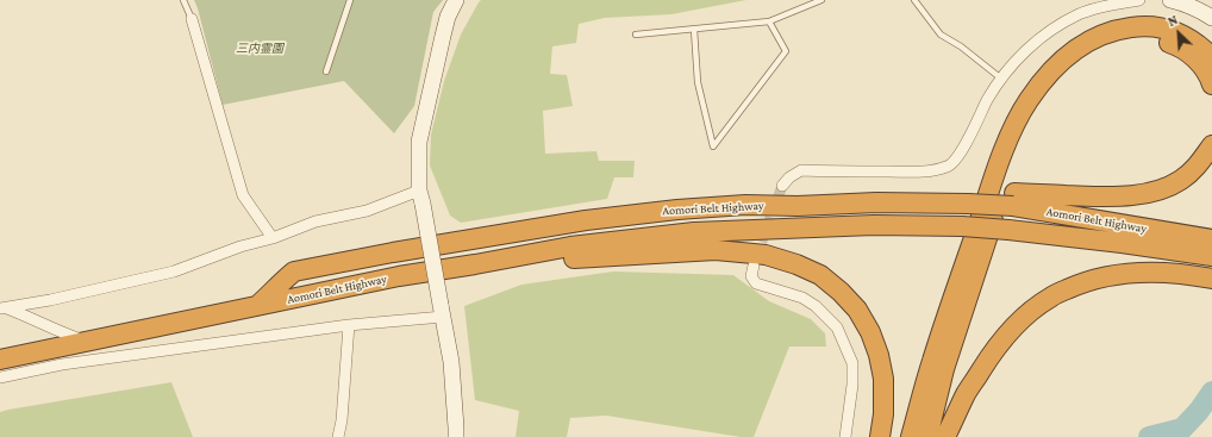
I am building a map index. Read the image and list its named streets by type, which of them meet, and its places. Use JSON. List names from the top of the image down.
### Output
{
  "streets": {
    "highway": ["Aomori Belt Highway"]
  },
  "parks": ["三内霊園"],
  "north": "top left"
}
